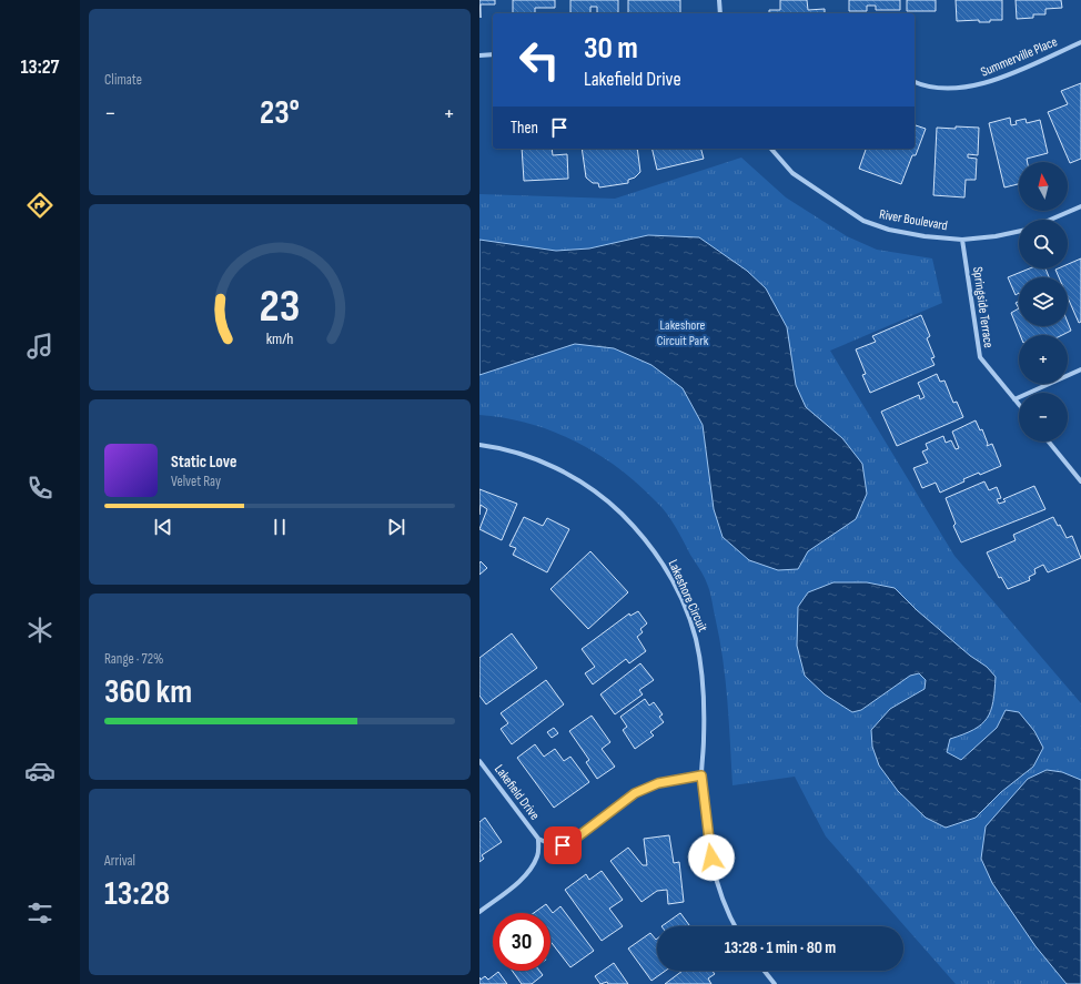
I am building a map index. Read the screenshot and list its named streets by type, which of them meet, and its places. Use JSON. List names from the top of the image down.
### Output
{
  "streets": {
    "street": [
      "Summerville Place",
      "River Boulevard",
      "Springside Terrace",
      "Lakeshore Circuit",
      "Lakefield Drive"
    ]
  },
  "crossings": [
    ["River Boulevard", "Springside Terrace"],
    ["Lakeshore Circuit", "Lakefield Drive"]
  ],
  "parks": ["Lakeshore Circuit Park"],
  "north": "top",
  "page": {
    "tabs": "13:27",
    "tile": [
      "Climate",
      ["Range · 72%", "360 km"],
      ["Arrival", "13:28"]
    ],
    "turn": ["30 m", "Lakefield Drive"],
    "heat": ["−", "23°", "+"],
    "then": "Then",
    "map_buttons": ["+", "−"],
    "song": ["Static Love", "Velvet Ray"],
    "limit": "30",
    "trip": "13:28 · 1 min · 80 m",
    "gauge": ["23", "km/h"]
  }
}
